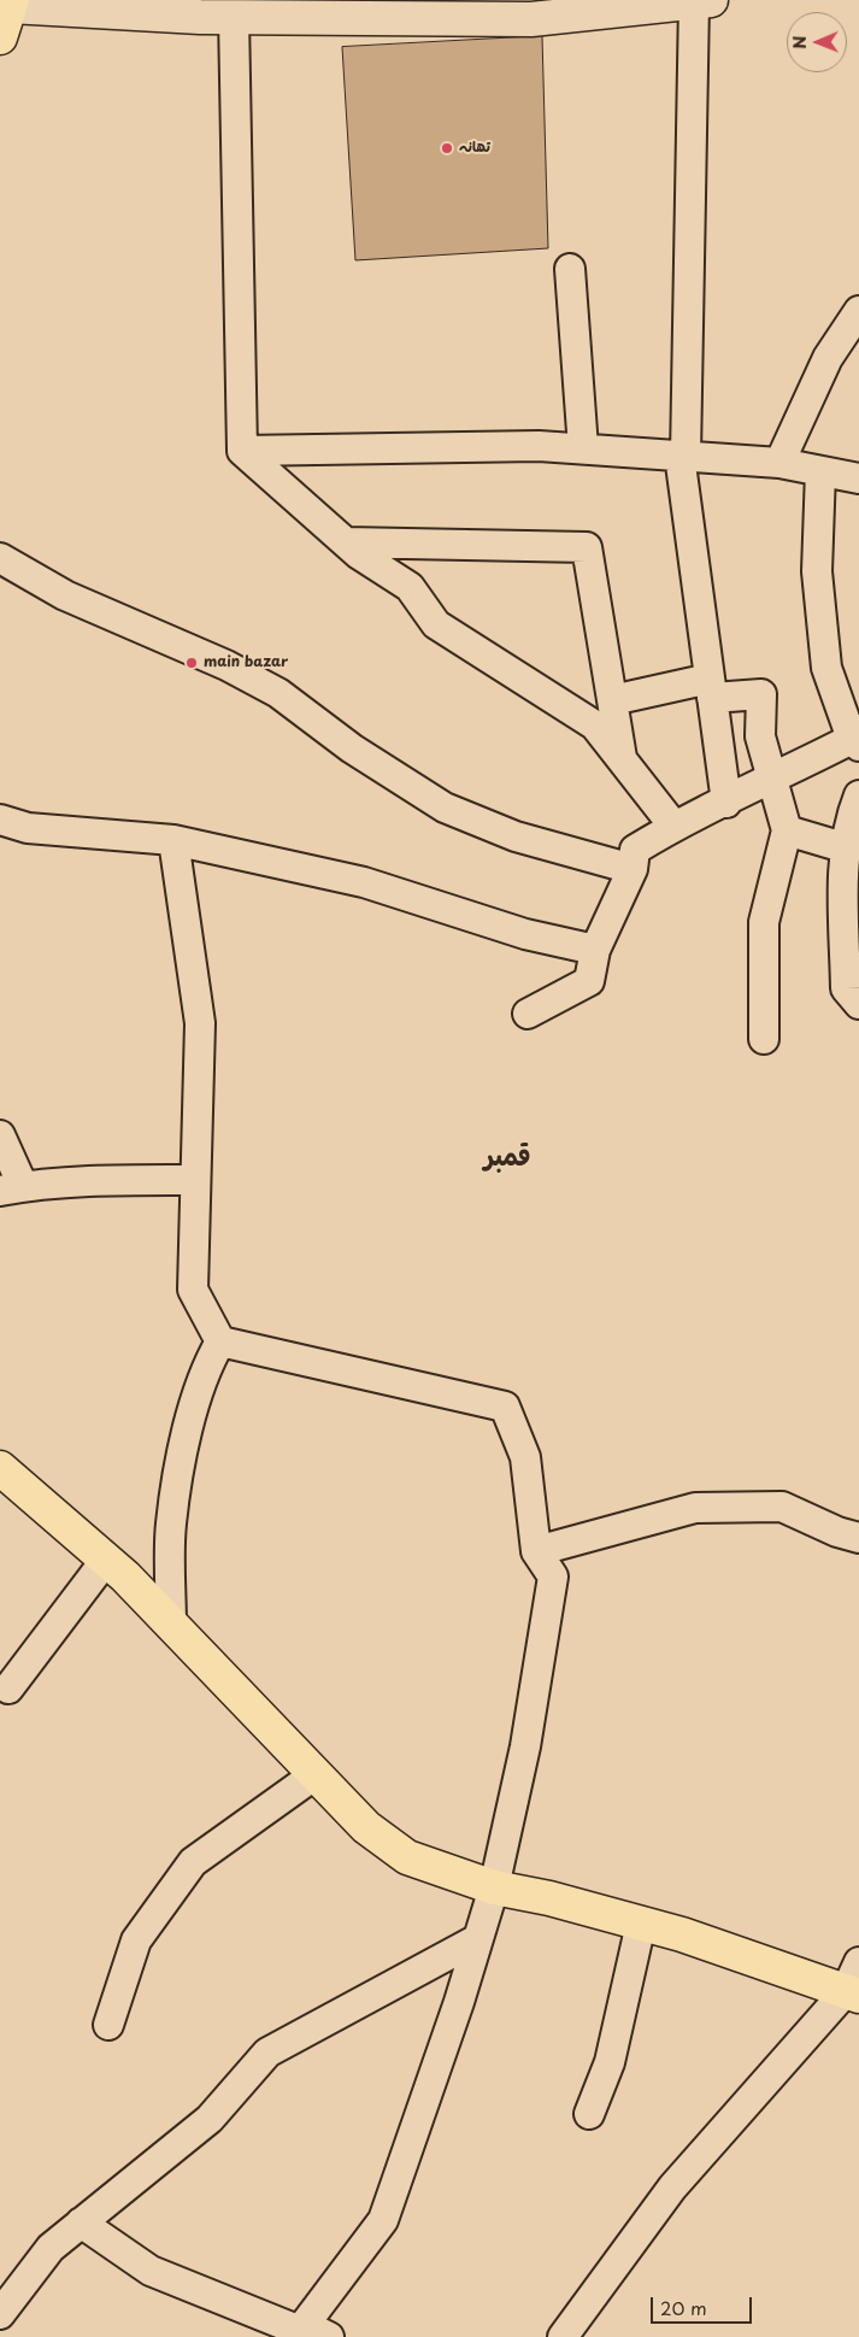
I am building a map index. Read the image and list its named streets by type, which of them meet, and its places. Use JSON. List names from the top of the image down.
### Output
{
  "districts": ["قمبر"],
  "places": ["تھانہ", "main bazar"],
  "scale_bar": "20 m",
  "north": "left"
}
